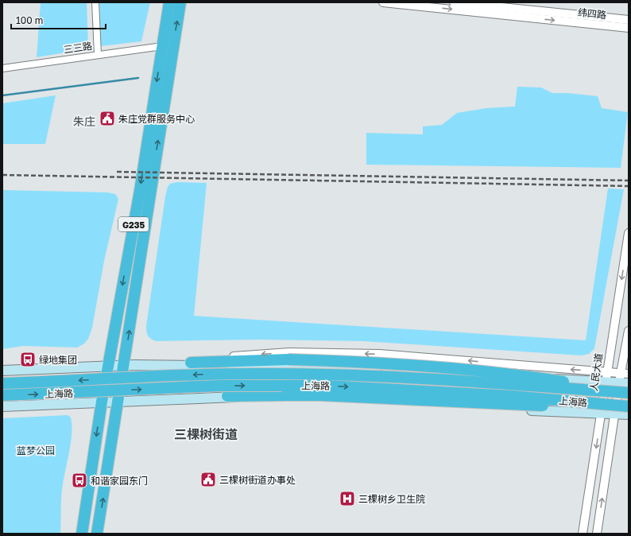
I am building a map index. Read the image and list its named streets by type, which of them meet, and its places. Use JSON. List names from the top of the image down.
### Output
{
  "streets": {
    "highway": ["G235", "上海路"],
    "street": ["纬四路", "三三路", "人民大道"]
  },
  "crossings": [
    ["G235", "上海路"],
    ["人民大道", "上海路"]
  ],
  "districts": ["朱庄", "三棵树街道"],
  "parks": ["蓝梦公园"],
  "places": {
    "public building": ["朱庄党群服务中心", "三棵树街道办事处"],
    "bus stop": ["绿地集团", "和谐家园东门"],
    "hospital": ["三棵树乡卫生院"]
  },
  "scale_bar": "100 m"
}
